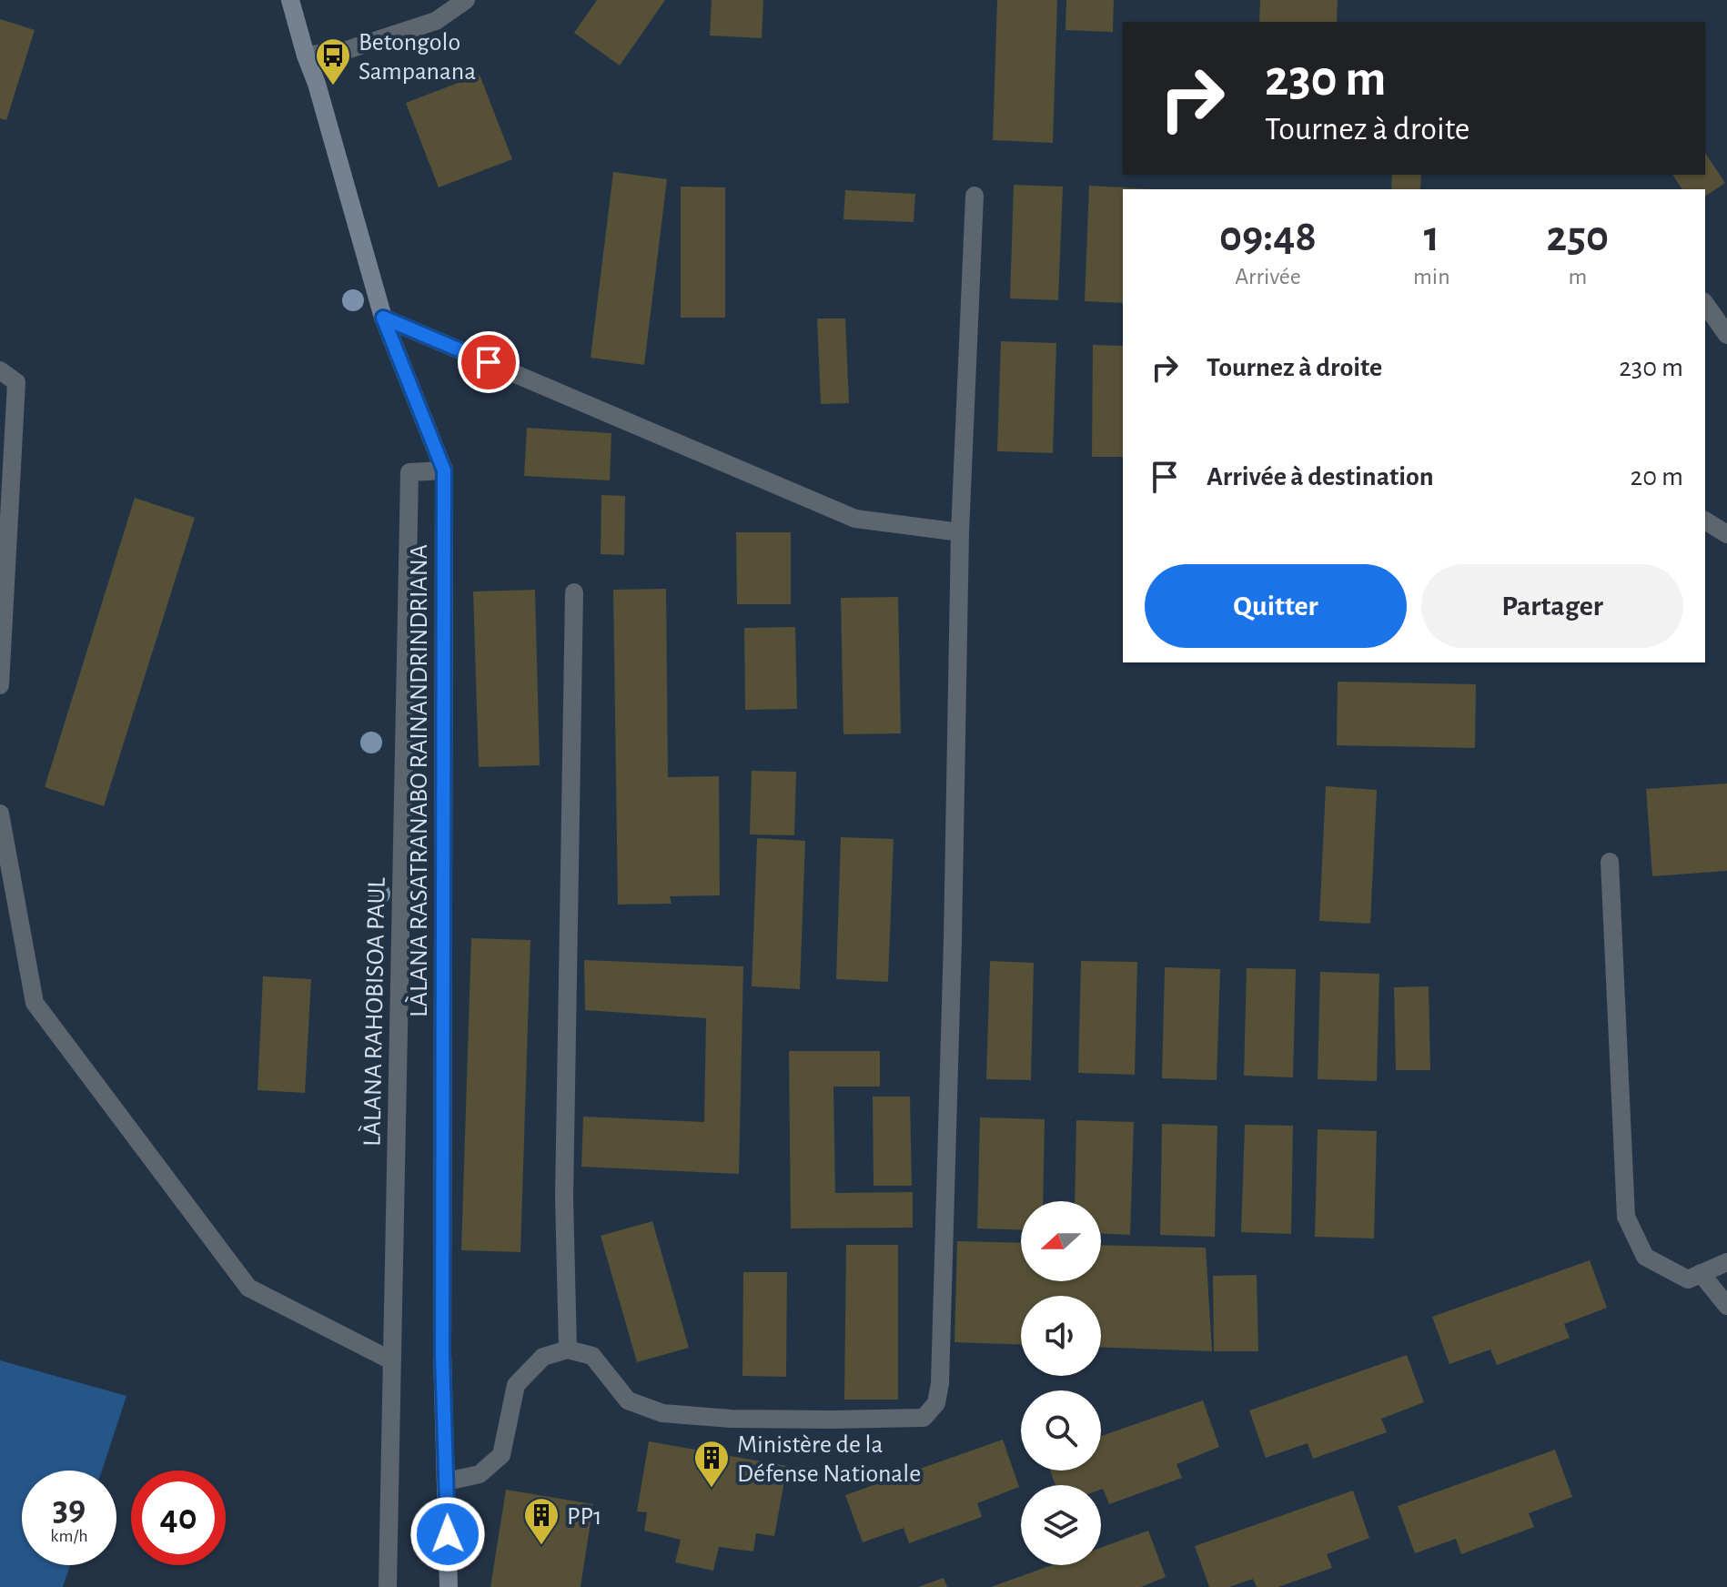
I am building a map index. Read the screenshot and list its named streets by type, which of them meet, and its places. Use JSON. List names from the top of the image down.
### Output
{
  "streets": {
    "street": ["LÀLANA RASATRANABO RAINANDRINDRIANA", "LÀLANA RAHOBISOA PAUL"]
  },
  "crossings": [
    ["LÀLANA RASATRANABO RAINANDRINDRIANA", "LÀLANA RAHOBISOA PAUL"]
  ],
  "places": {
    "bus stop": ["Betongolo Sampanana"],
    "building": ["Ministère de la Défense Nationale", "PP1"]
  },
  "north": "left",
  "page": {
    "turn": ["230 m", "Tournez à droite"],
    "eta": [
      "09:48",
      "Arrivée",
      "1",
      "min",
      "250",
      "m"
    ],
    "list": [
      {
        "name": "Tournez à droite",
        "value": "230 m"
      },
      {
        "name": "Arrivée à destination",
        "value": "20 m"
      }
    ],
    "buttons": ["Quitter", "Partager"],
    "speed": "39 km/h",
    "limit": "40"
  }
}
